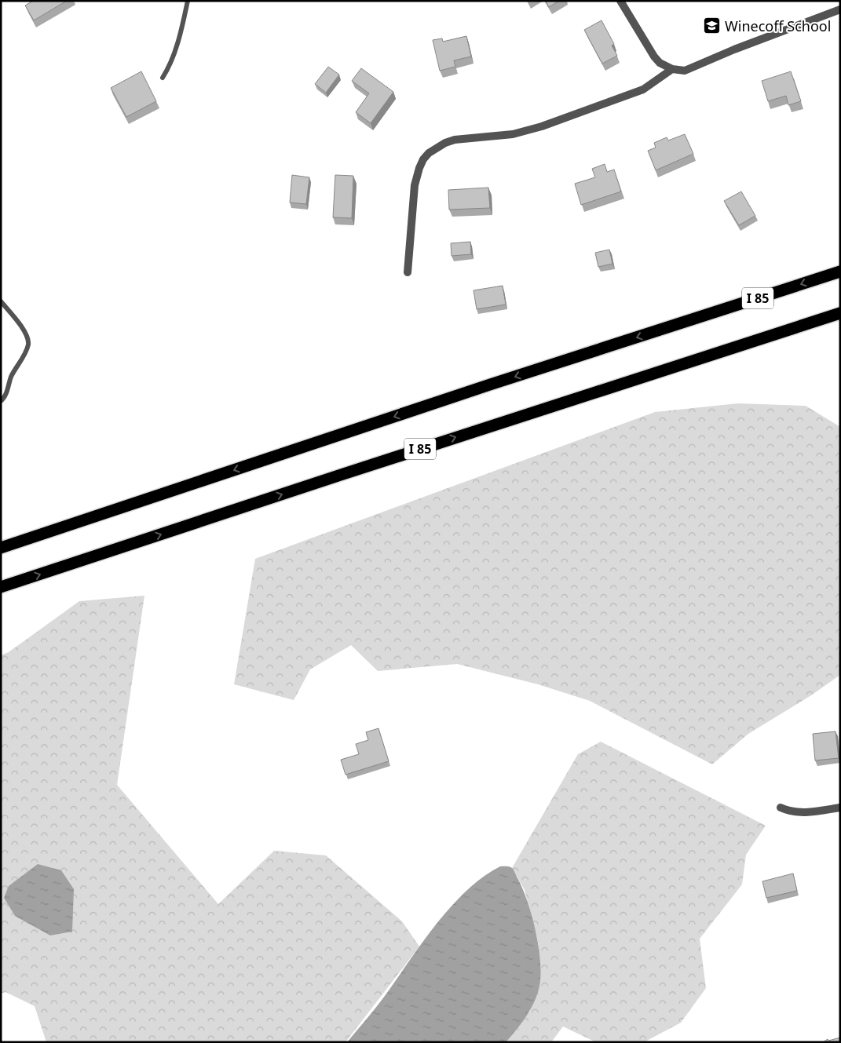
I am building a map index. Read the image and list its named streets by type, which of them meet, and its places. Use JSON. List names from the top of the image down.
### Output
{
  "streets": {
    "highway": ["I 85"]
  },
  "places": {
    "school or university": ["Winecoff School"]
  }
}
